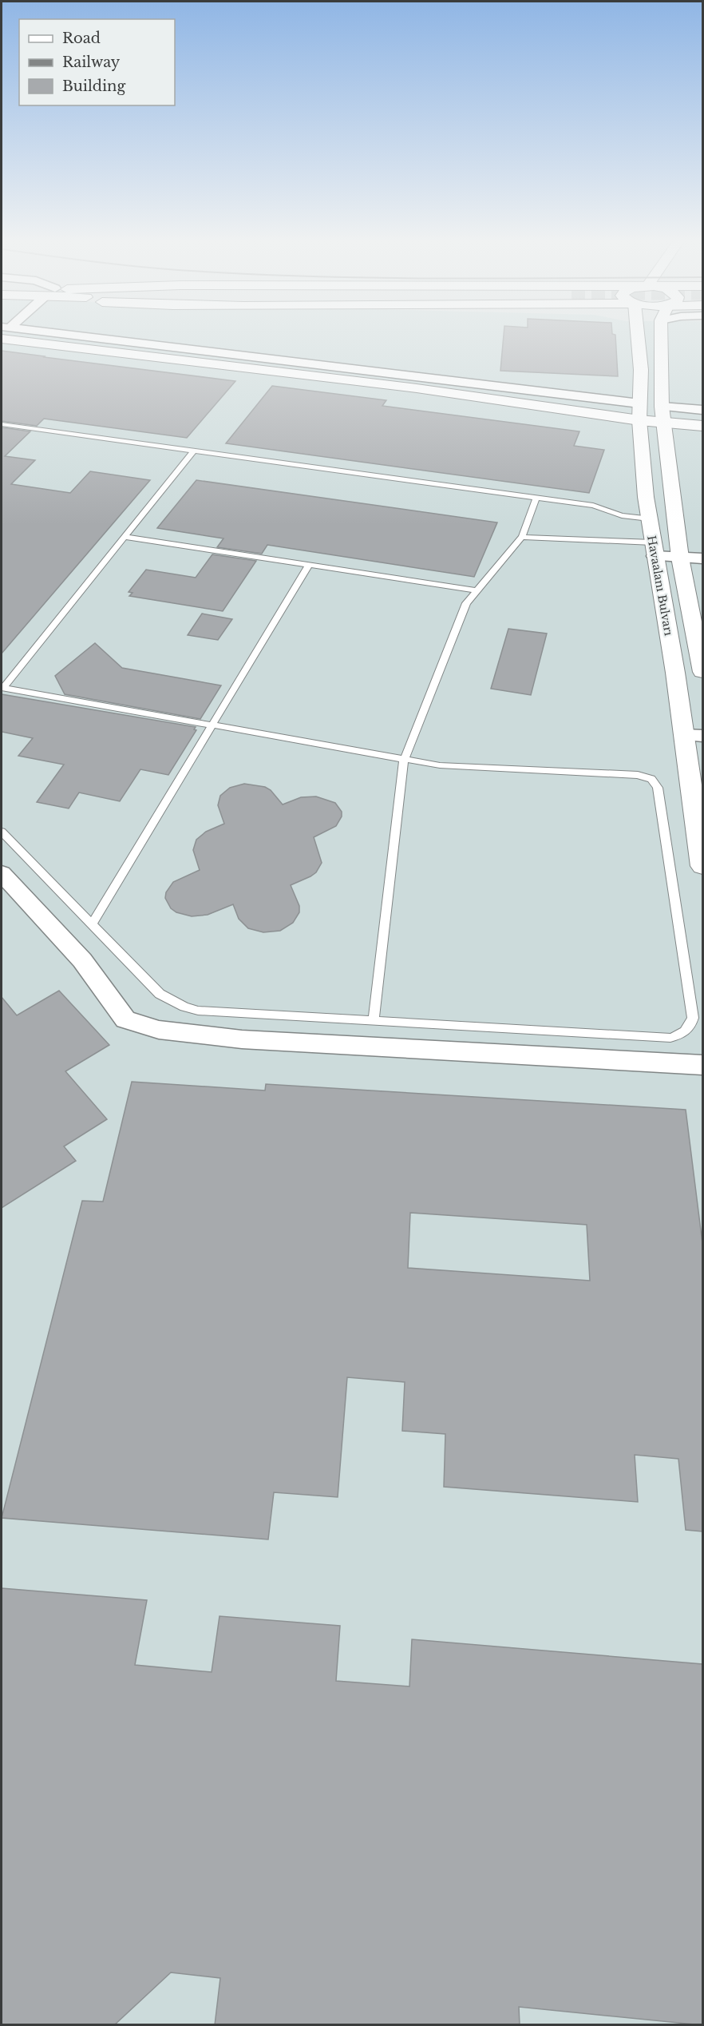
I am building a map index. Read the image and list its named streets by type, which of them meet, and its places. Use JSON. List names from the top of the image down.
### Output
{
  "streets": {
    "main road": ["Havaalanı Bulvarı"]
  },
  "legend": ["Road", "Railway", "Building"]
}
